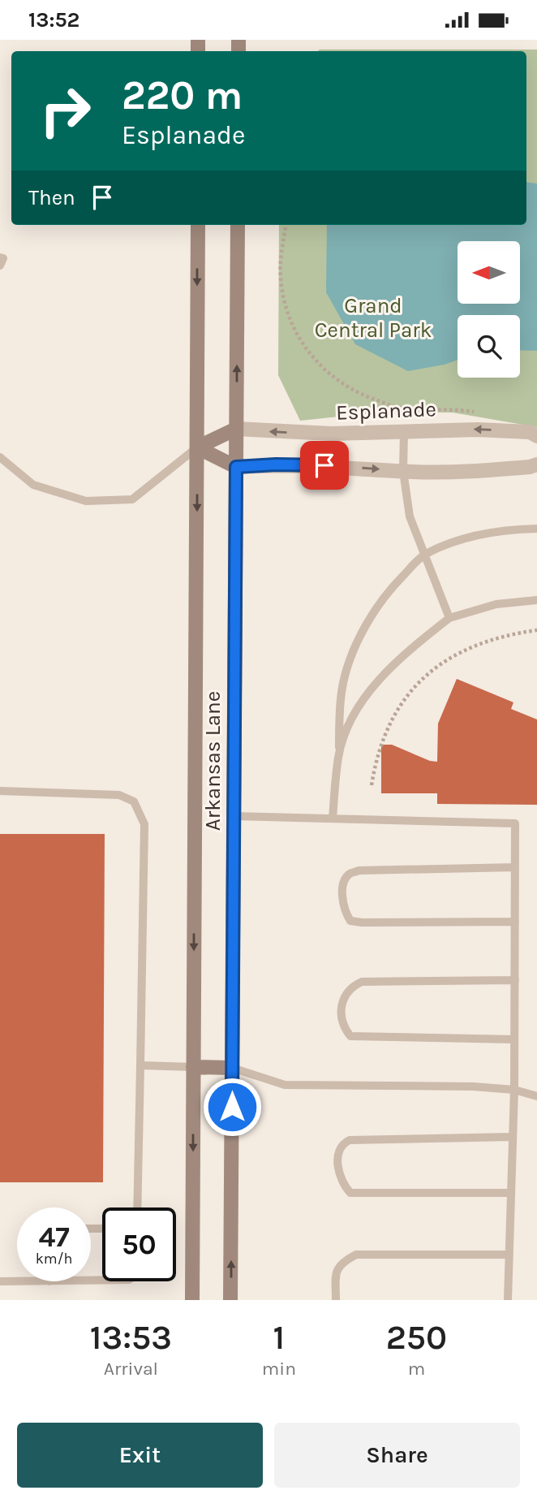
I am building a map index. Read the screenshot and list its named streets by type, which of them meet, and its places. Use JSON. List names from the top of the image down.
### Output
{
  "streets": {
    "main road": ["Arkansas Lane"],
    "street": ["Esplanade"]
  },
  "crossings": [
    ["Esplanade", "Arkansas Lane"]
  ],
  "parks": ["Grand Central Park"],
  "north": "left",
  "page": {
    "status": "13:52",
    "turn": ["220 m", "Esplanade"],
    "then": "Then",
    "speed": "47 km/h",
    "limit": "50",
    "eta": [
      "13:53",
      "Arrival",
      "1",
      "min",
      "250",
      "m"
    ],
    "buttons": ["Exit", "Share"]
  }
}
